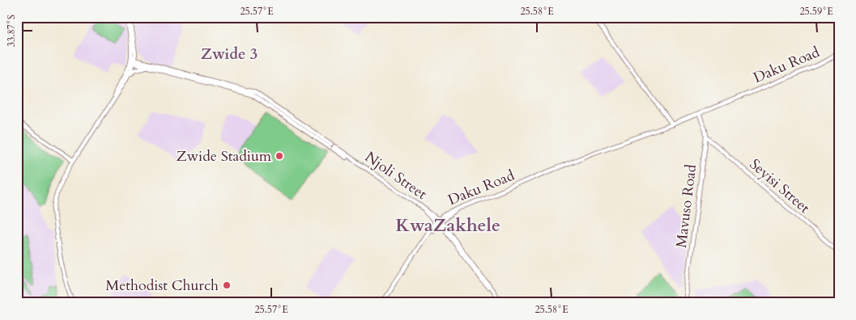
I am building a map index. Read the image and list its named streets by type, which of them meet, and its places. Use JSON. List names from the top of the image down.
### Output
{
  "streets": {
    "main road": [
      "Daku Road",
      "Njoli Street",
      "Seyisi Street",
      "Mavuso Road"
    ]
  },
  "crossings": [
    ["Daku Road", "Njoli Street"],
    ["Daku Road", "Mavuso Road"],
    ["Seyisi Street", "Mavuso Road"]
  ],
  "districts": ["Zwide 3", "KwaZakhele"],
  "places": ["Zwide Stadium", "Methodist Church"],
  "coordinates": [
    "25.57°E",
    "25.58°E",
    "25.59°E",
    "33.87°S"
  ]
}
